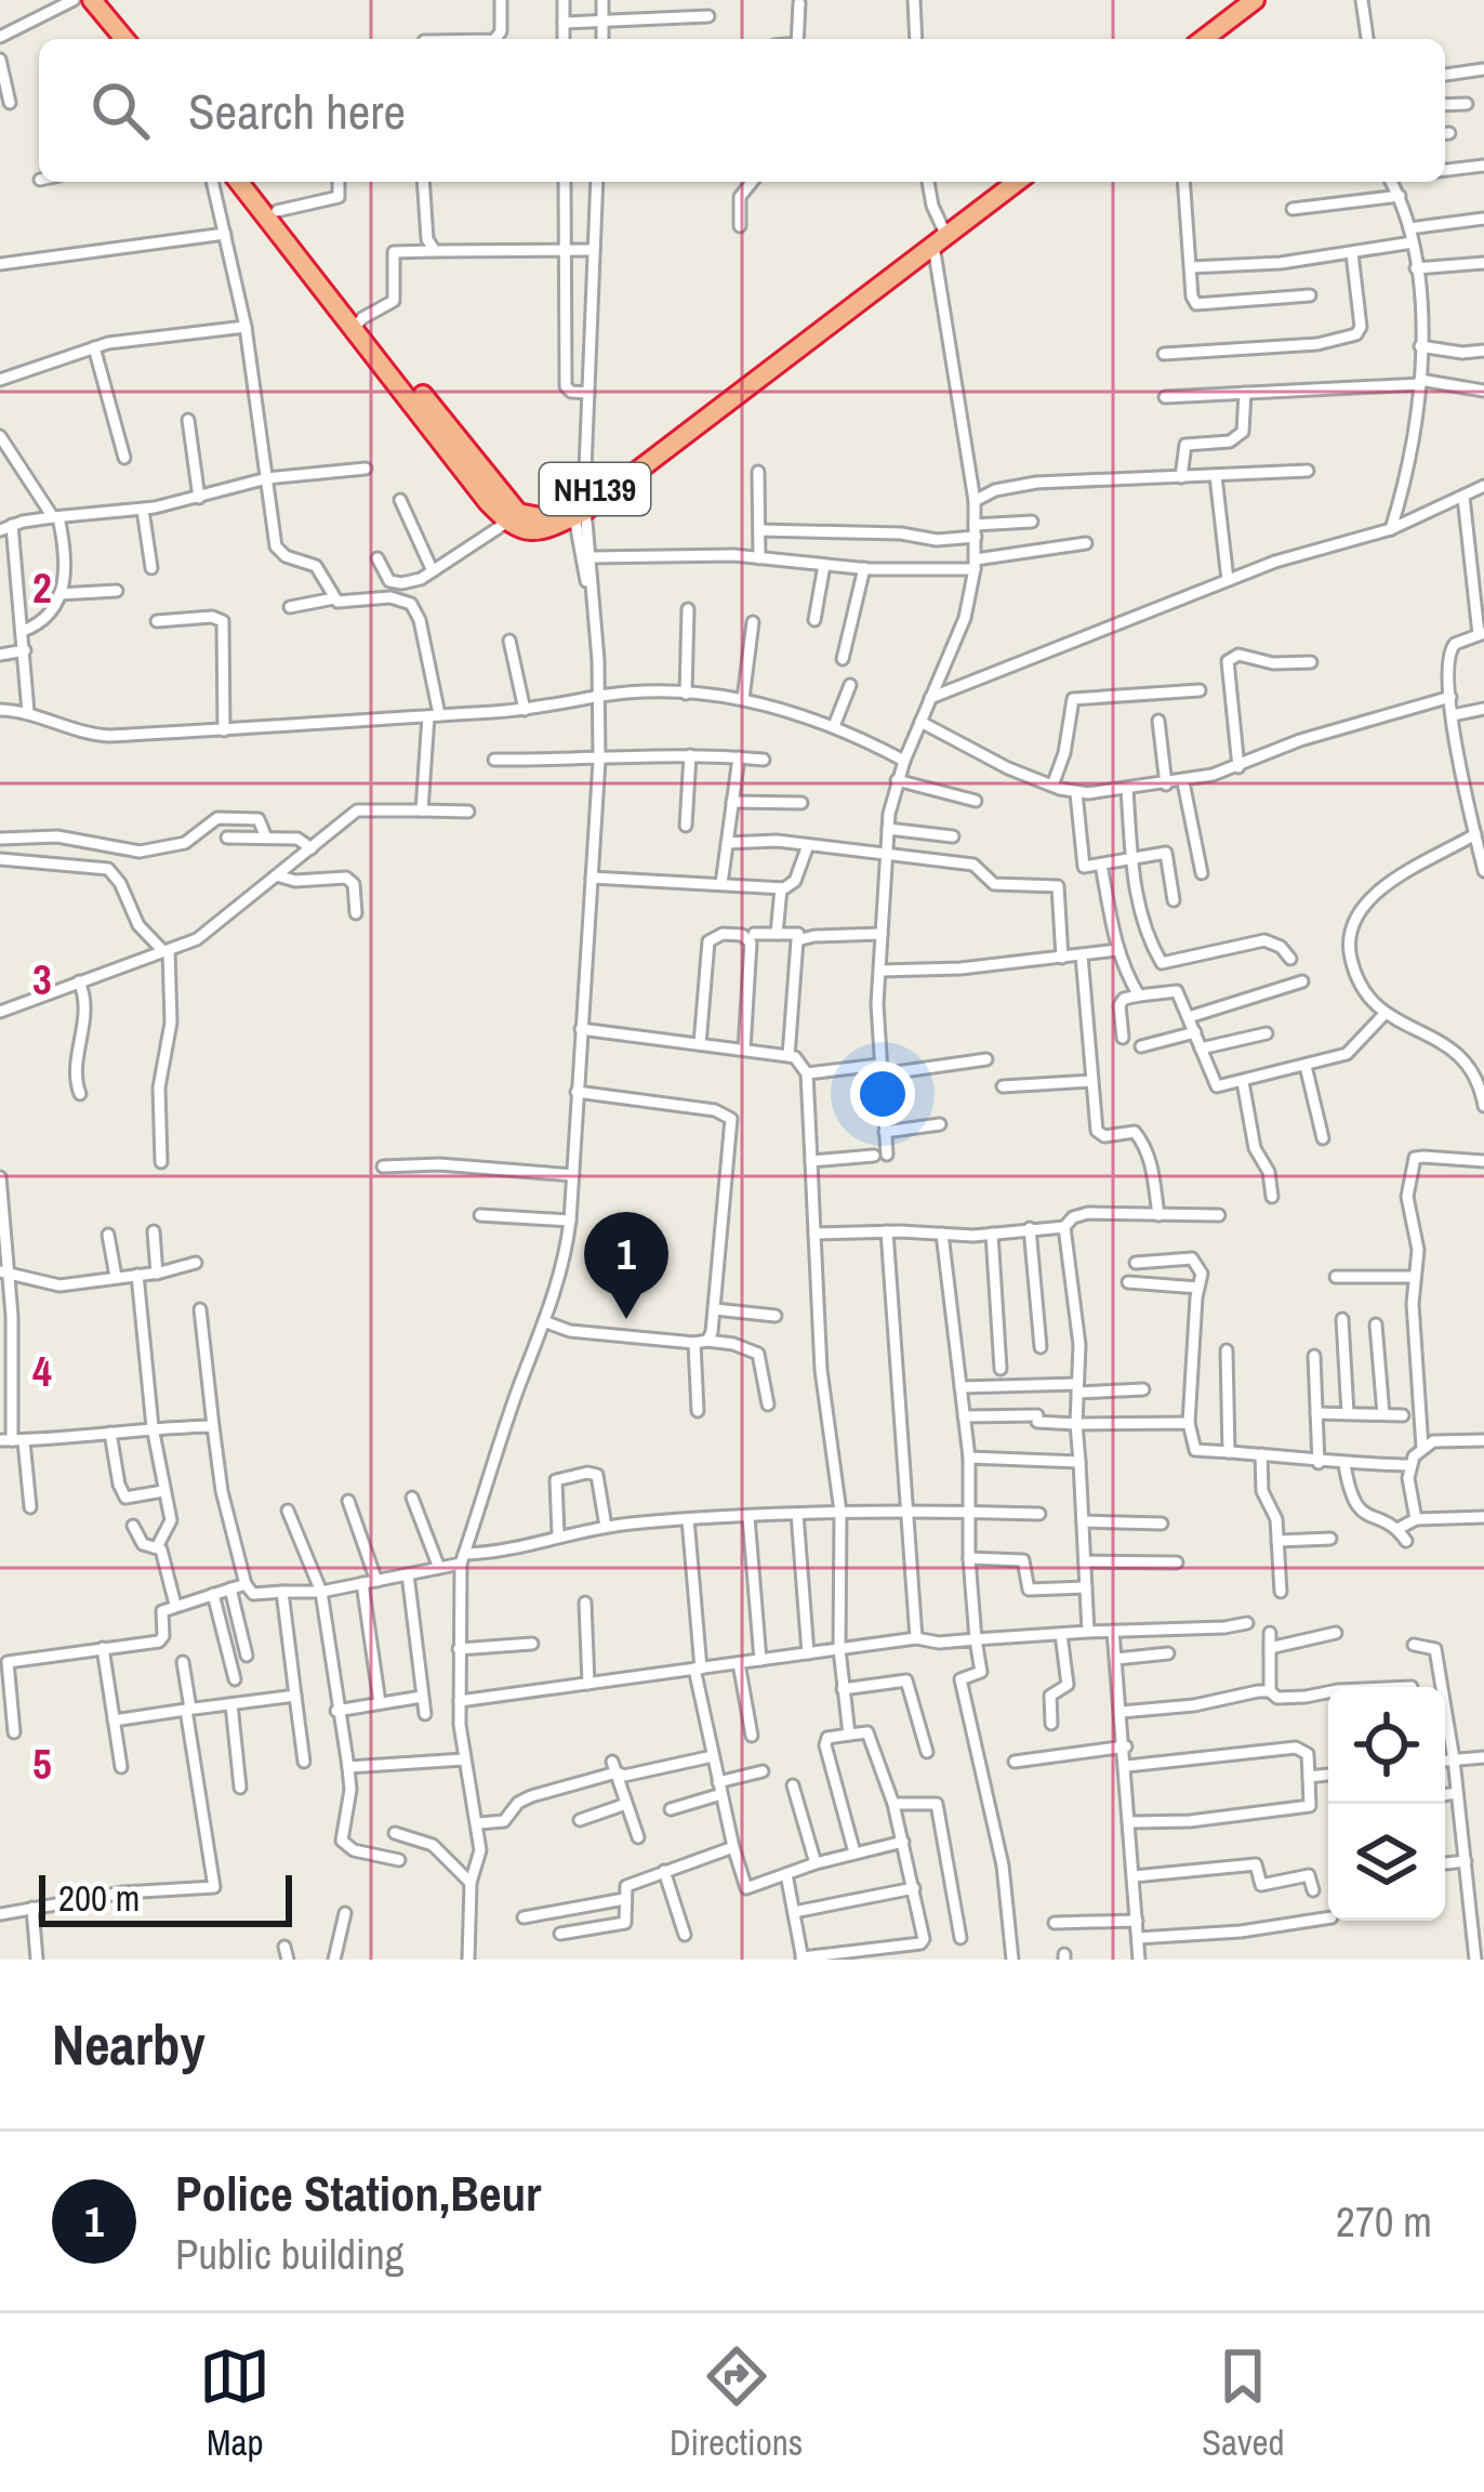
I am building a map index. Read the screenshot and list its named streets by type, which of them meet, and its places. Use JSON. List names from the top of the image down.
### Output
{
  "streets": {
    "highway": ["NH139"]
  },
  "scale_bar": "200 m",
  "page": {
    "search": "Search here",
    "pins": "1",
    "scale": "200 m",
    "heading": "Nearby",
    "list": [
      {
        "mark": "1",
        "name": "Police Station,Beur",
        "note": "Public building",
        "value": "270 m"
      }
    ],
    "nav": ["Map", "Directions", "Saved"]
  },
  "grid": {
    "rows": [
      "2",
      "3",
      "4",
      "5"
    ]
  }
}
